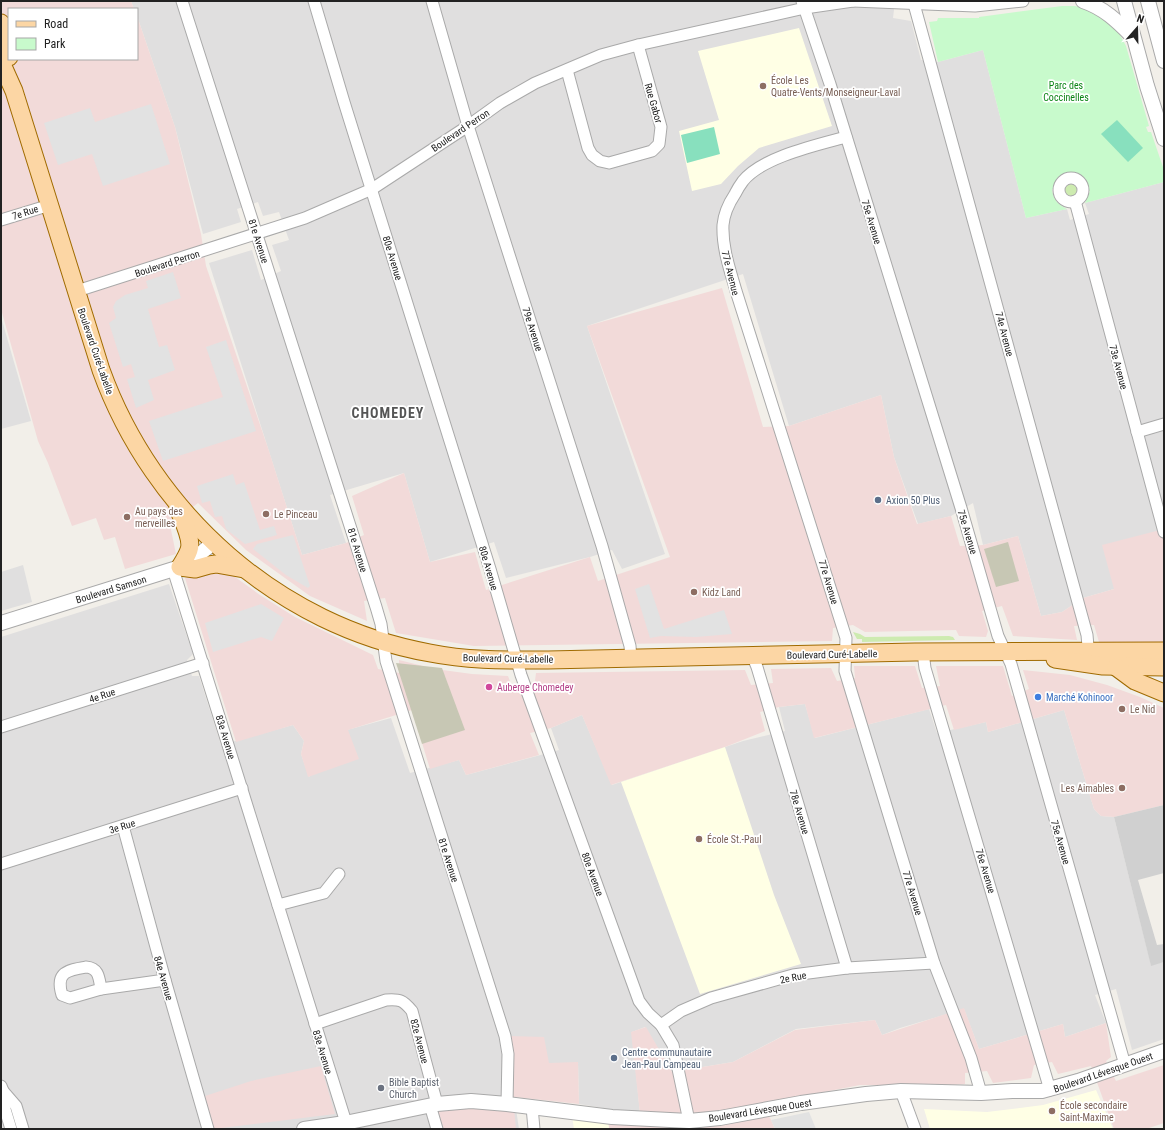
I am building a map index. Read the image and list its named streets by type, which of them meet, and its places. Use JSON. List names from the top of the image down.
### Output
{
  "streets": {
    "main road": ["Boulevard Curé-Labelle"],
    "street": [
      "Rue Gabor",
      "Boulevard Perron",
      "7e Rue",
      "75e Avenue",
      "81e Avenue",
      "80e Avenue",
      "77e Avenue",
      "79e Avenue",
      "74e Avenue",
      "73e Avenue",
      "Boulevard Samson",
      "4e Rue",
      "83e Avenue",
      "78e Avenue",
      "3e Rue",
      "76e Avenue",
      "2e Rue",
      "84e Avenue",
      "82e Avenue",
      "Boulevard Lévesque Ouest"
    ]
  },
  "crossings": [
    ["Rue Gabor", "Boulevard Perron"],
    ["Boulevard Perron", "75e Avenue"],
    ["Boulevard Perron", "81e Avenue"],
    ["Boulevard Perron", "80e Avenue"],
    ["Boulevard Perron", "79e Avenue"],
    ["Boulevard Perron", "74e Avenue"],
    ["Boulevard Perron", "Boulevard Curé-Labelle"],
    ["7e Rue", "Boulevard Curé-Labelle"],
    ["75e Avenue", "77e Avenue"],
    ["75e Avenue", "Boulevard Curé-Labelle"],
    ["75e Avenue", "Boulevard Lévesque Ouest"],
    ["81e Avenue", "Boulevard Curé-Labelle"],
    ["81e Avenue", "Boulevard Lévesque Ouest"],
    ["80e Avenue", "Boulevard Curé-Labelle"],
    ["80e Avenue", "2e Rue"],
    ["80e Avenue", "Boulevard Lévesque Ouest"],
    ["77e Avenue", "Boulevard Curé-Labelle"],
    ["77e Avenue", "2e Rue"],
    ["77e Avenue", "Boulevard Lévesque Ouest"],
    ["79e Avenue", "Boulevard Curé-Labelle"],
    ["74e Avenue", "Boulevard Curé-Labelle"],
    ["Boulevard Curé-Labelle", "Boulevard Samson"],
    ["Boulevard Curé-Labelle", "78e Avenue"],
    ["Boulevard Curé-Labelle", "76e Avenue"],
    ["Boulevard Samson", "83e Avenue"],
    ["4e Rue", "83e Avenue"],
    ["83e Avenue", "3e Rue"],
    ["83e Avenue", "82e Avenue"],
    ["83e Avenue", "Boulevard Lévesque Ouest"],
    ["78e Avenue", "2e Rue"],
    ["3e Rue", "84e Avenue"],
    ["76e Avenue", "Boulevard Lévesque Ouest"],
    ["82e Avenue", "Boulevard Lévesque Ouest"]
  ],
  "districts": ["CHOMEDEY"],
  "parks": ["Parc des Coccinelles"],
  "places": [
    "École Les Quatre-Vents/Monseigneur-Laval",
    "Axion 50 Plus",
    "Le Pinceau",
    "Au pays des merveilles",
    "Kidz Land",
    "Auberge Chomedey",
    "Marché Kohinoor",
    "Le Nid",
    "Les Aimables",
    "École St.-Paul",
    "Centre communautaire Jean-Paul Campeau",
    "Bible Baptist Church",
    "École secondaire Saint-Maxime"
  ],
  "legend": ["Road", "Park"],
  "north": "top"
}
